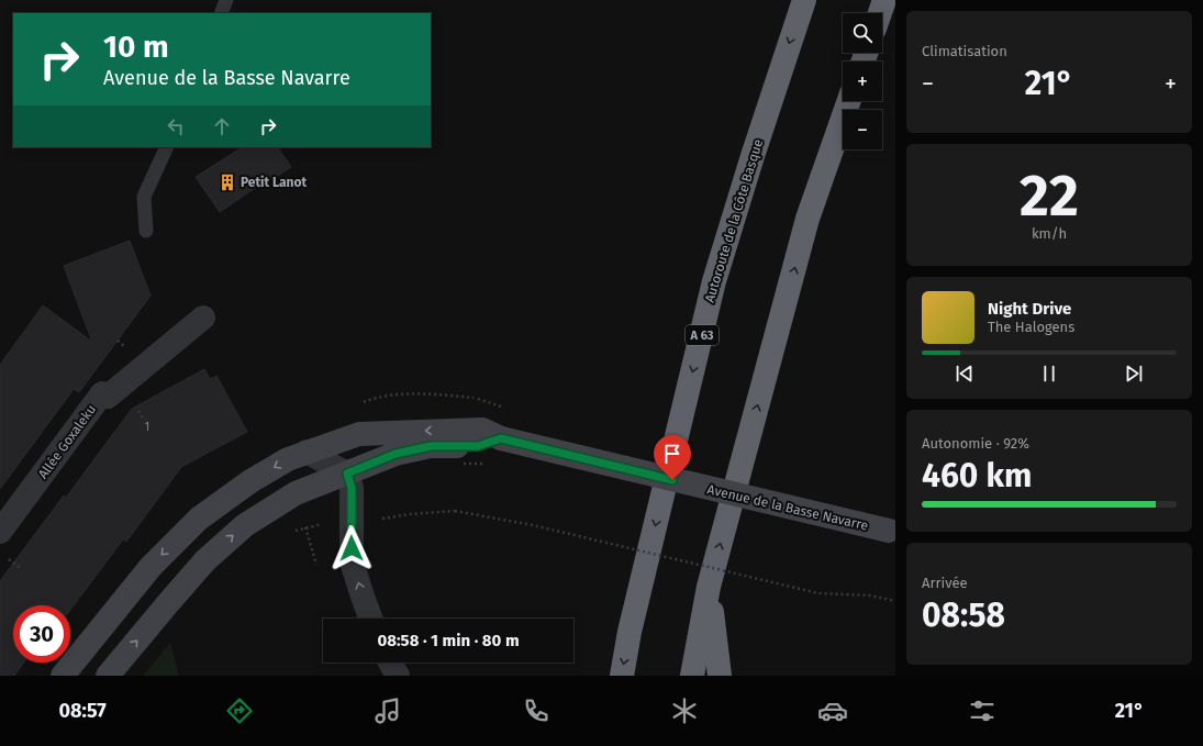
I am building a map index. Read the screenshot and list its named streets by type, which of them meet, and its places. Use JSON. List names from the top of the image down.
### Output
{
  "streets": {
    "highway": ["Autoroute de la Côte Basque", "A 63"],
    "street": ["Allée Goxaleku", "Avenue de la Basse Navarre"]
  },
  "places": {
    "building": ["Petit Lanot"]
  },
  "house_numbers": ["1"],
  "page": {
    "tile": [
      "Climatisation",
      ["22", "km/h"],
      ["Autonomie · 92%", "460 km"],
      ["Arrivée", "08:58"]
    ],
    "map_buttons": ["+", "−"],
    "turn": ["10 m", "Avenue de la Basse Navarre"],
    "heat": ["−", "21°", "+"],
    "song": ["Night Drive", "The Halogens"],
    "limit": "30",
    "trip": "08:58 · 1 min · 80 m",
    "tabs": ["08:57", "21°"]
  }
}
